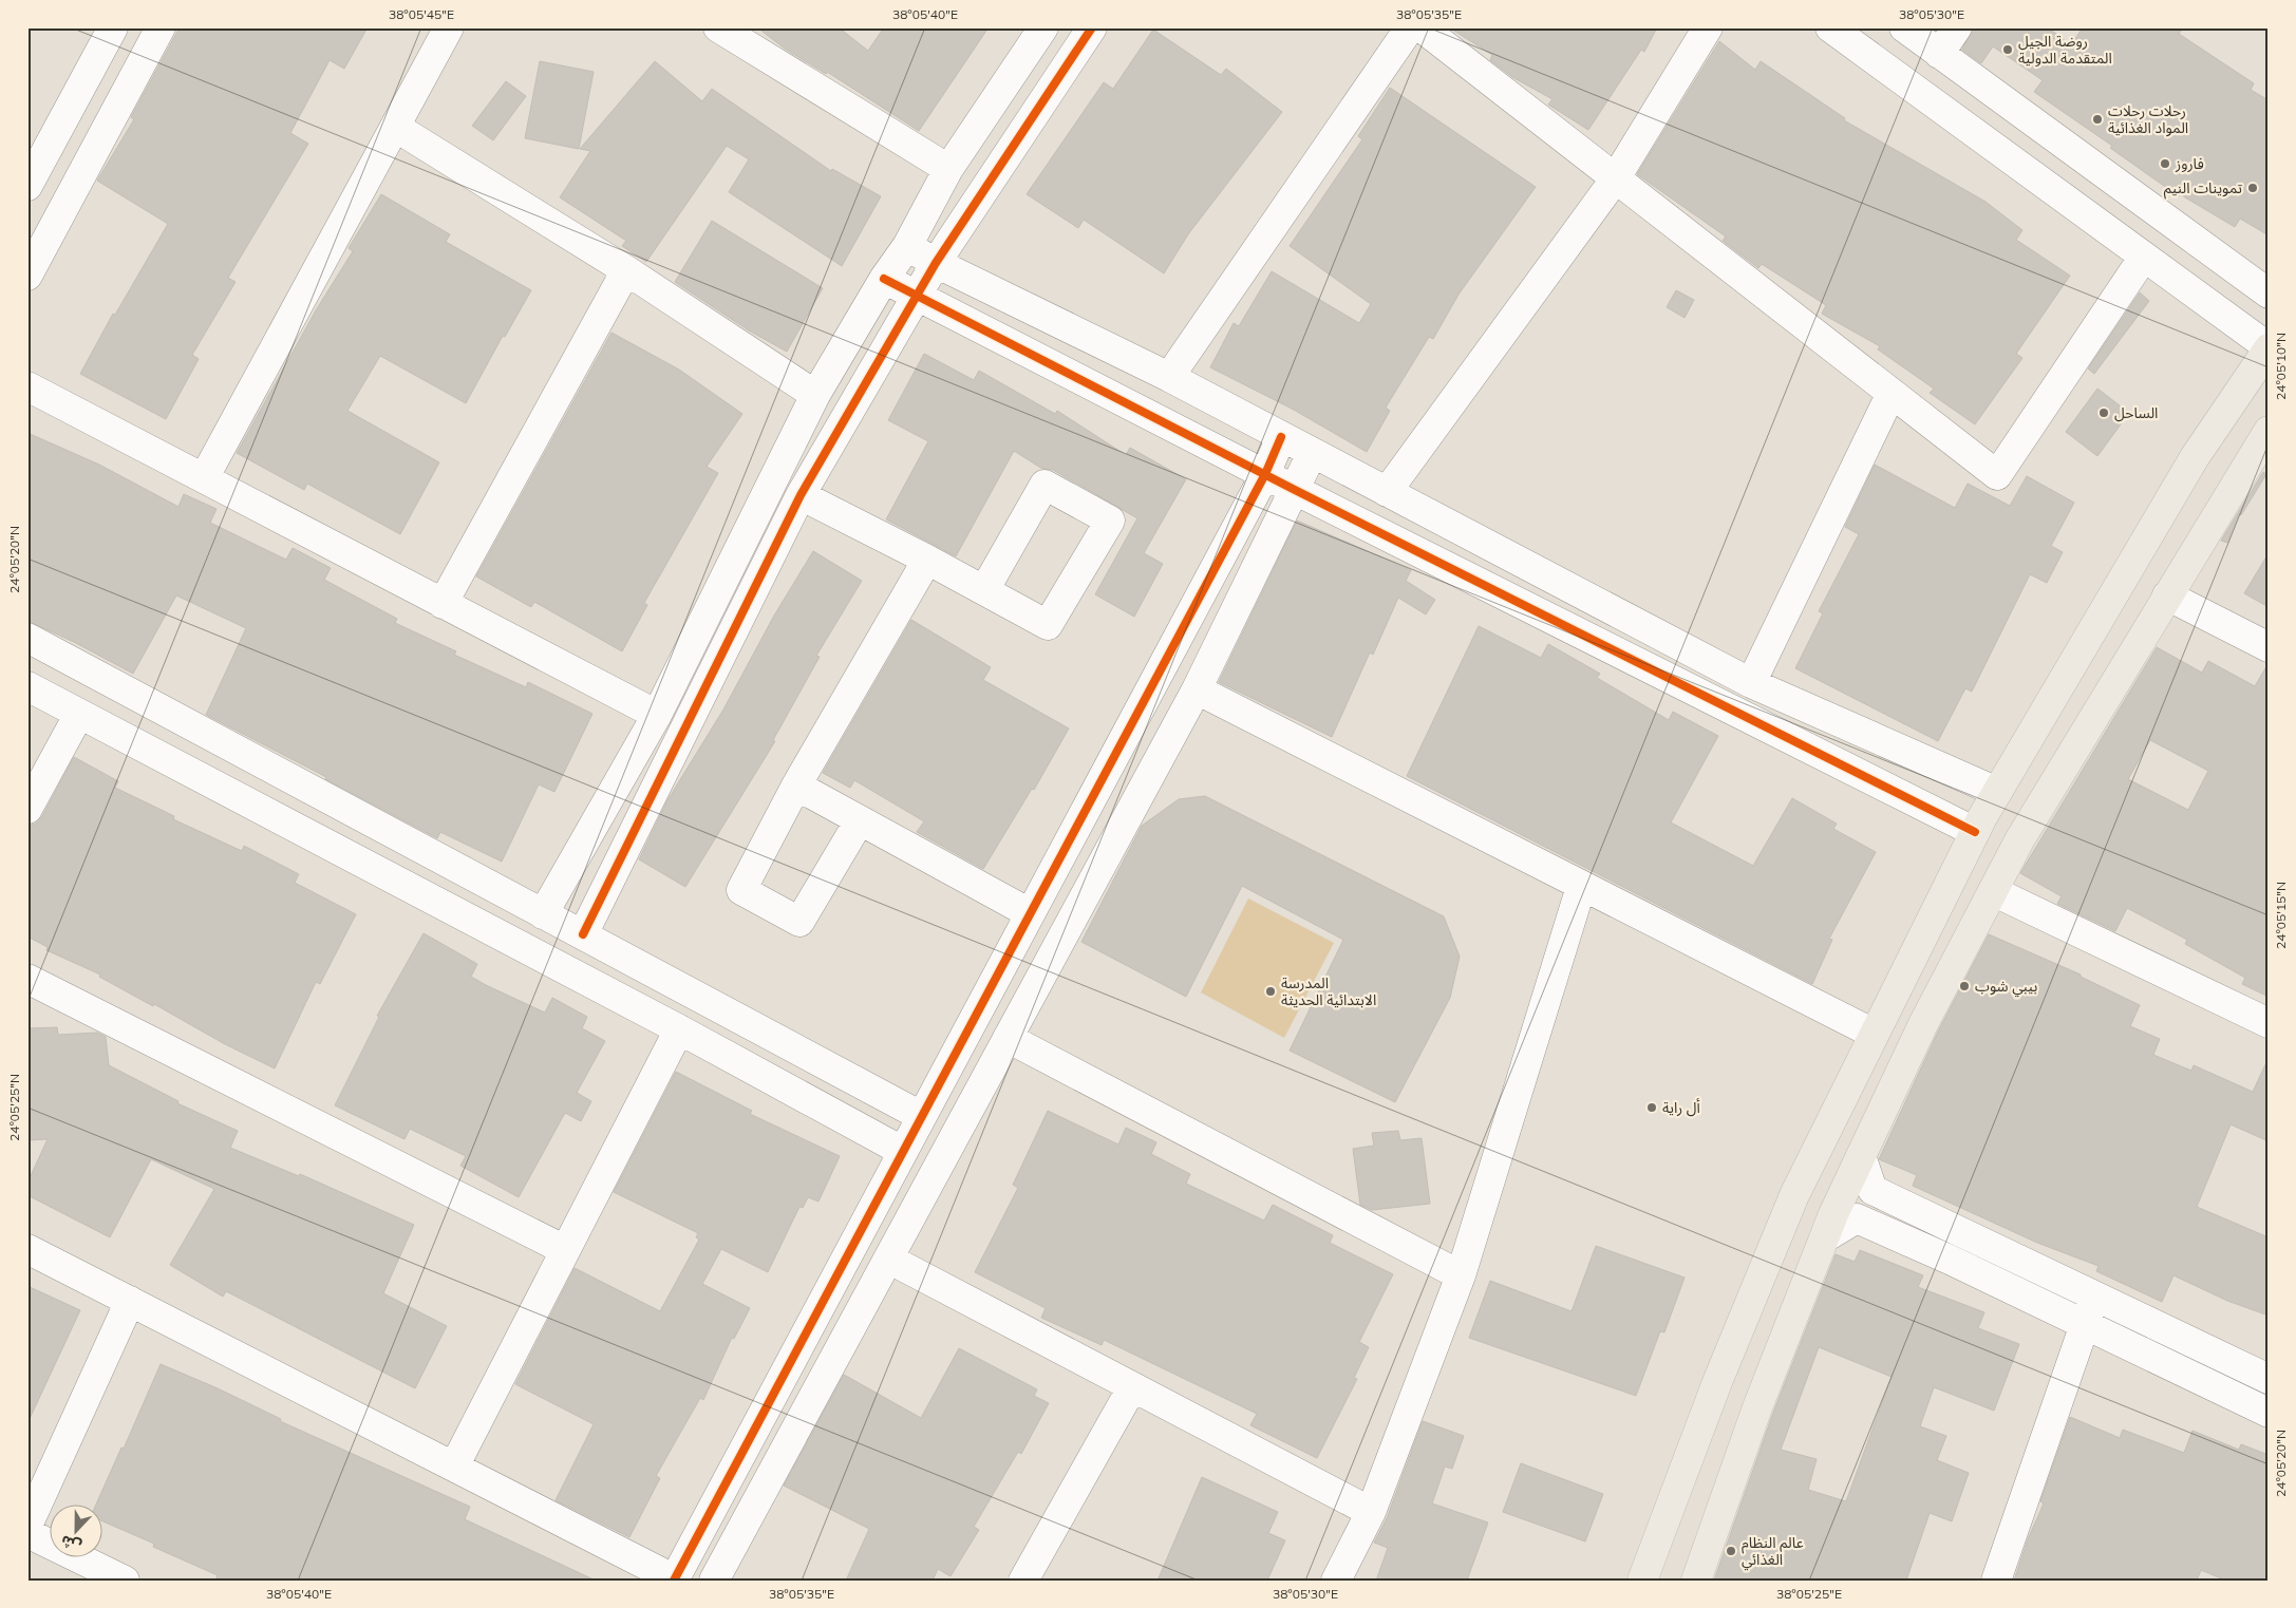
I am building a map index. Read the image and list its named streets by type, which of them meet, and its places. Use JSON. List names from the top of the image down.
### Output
{
  "places": [
    "روضة الجيل المتقدمة الدولية",
    "رحلات رحلات المواد الغذائية",
    "فاروز",
    "تموينات النيم",
    "الساحل",
    "بيبي شوب",
    "المدرسة الابتدائية الحديثة",
    "أل راية",
    "عالم النظام الغذائي"
  ],
  "north": "bottom",
  "coordinates": [
    "38°05'45\"E",
    "38°05'40\"E",
    "38°05'35\"E",
    "38°05'30\"E",
    "24°05'10\"N",
    "24°05'20\"N",
    "24°05'15\"N",
    "24°05'25\"N",
    "38°05'25\"E"
  ]
}
